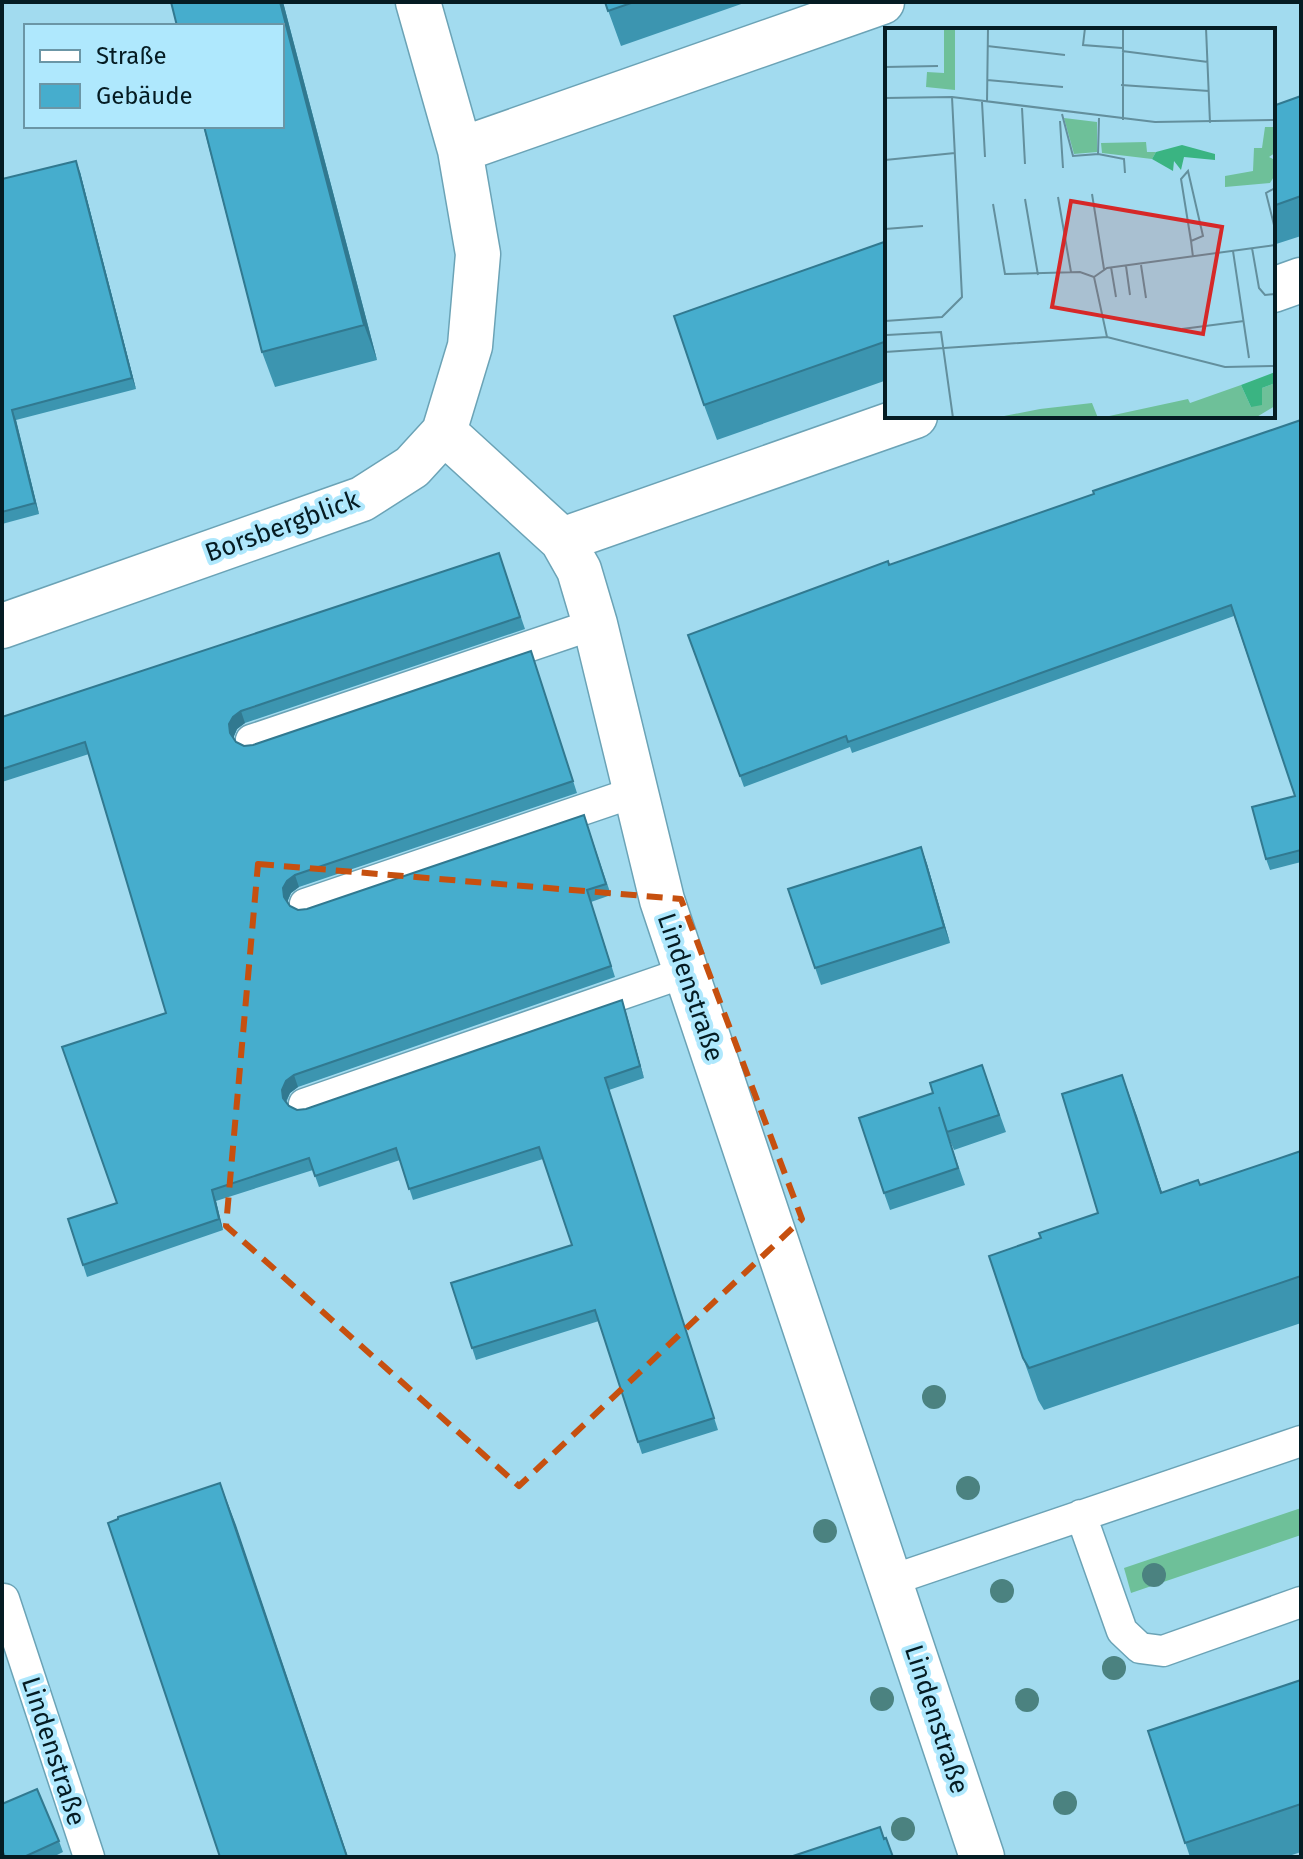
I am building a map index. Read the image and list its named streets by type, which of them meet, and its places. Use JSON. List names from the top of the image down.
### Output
{
  "streets": {
    "street": ["Borsbergblick", "Lindenstraße"]
  },
  "crossings": [
    ["Borsbergblick", "Lindenstraße"]
  ],
  "legend": ["Straße", "Gebäude"]
}
